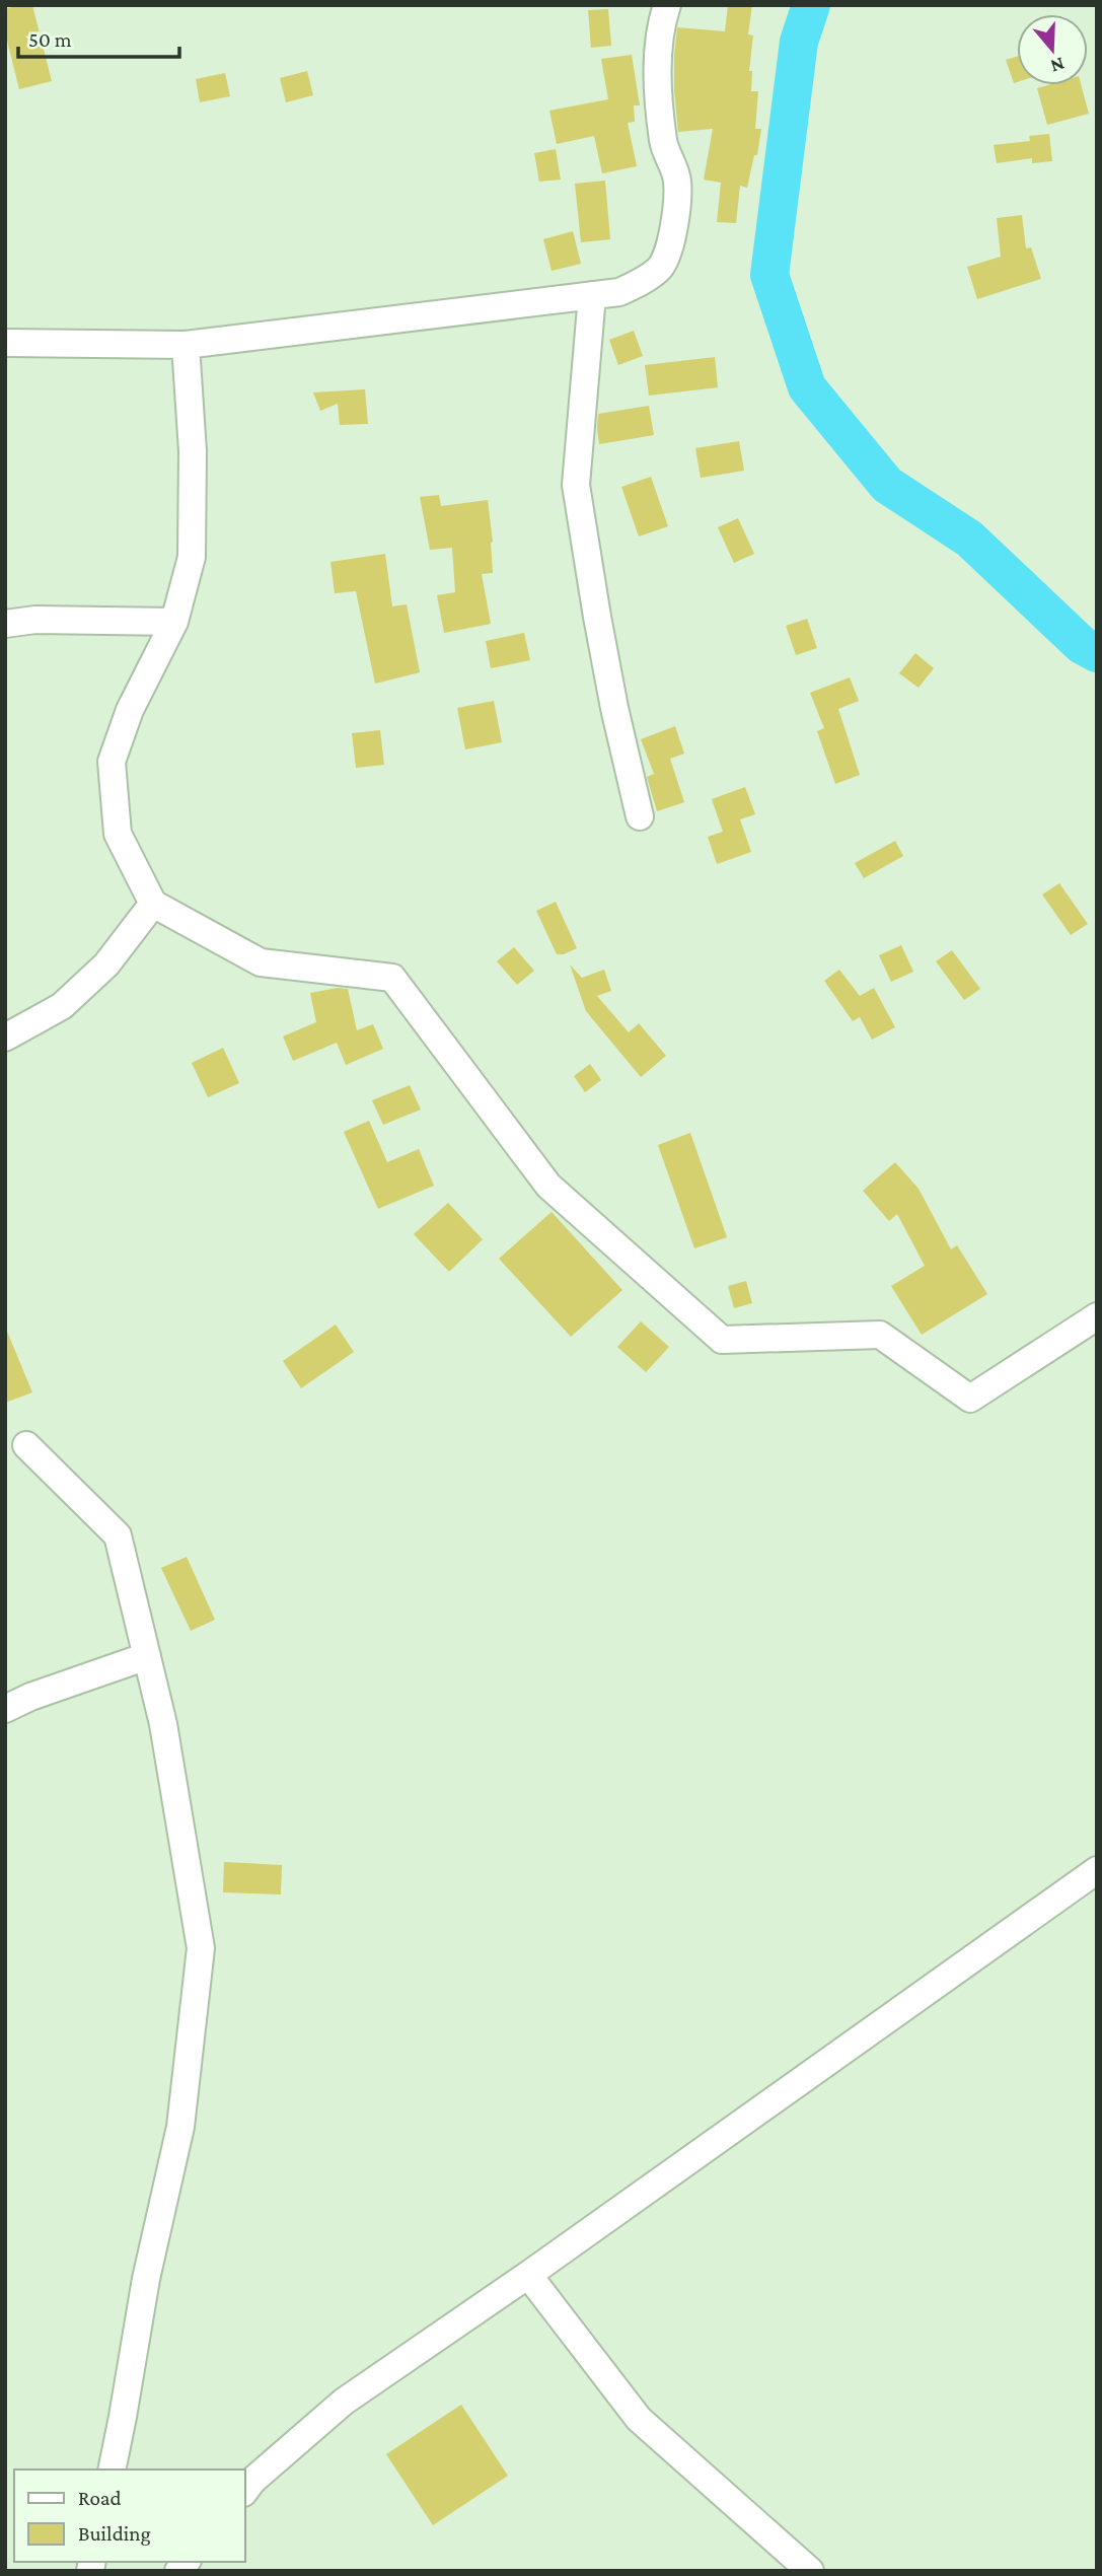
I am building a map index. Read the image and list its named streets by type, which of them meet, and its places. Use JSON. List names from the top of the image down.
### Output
{
  "legend": ["Road", "Building"],
  "scale_bar": "50 m",
  "north": "bottom"
}
